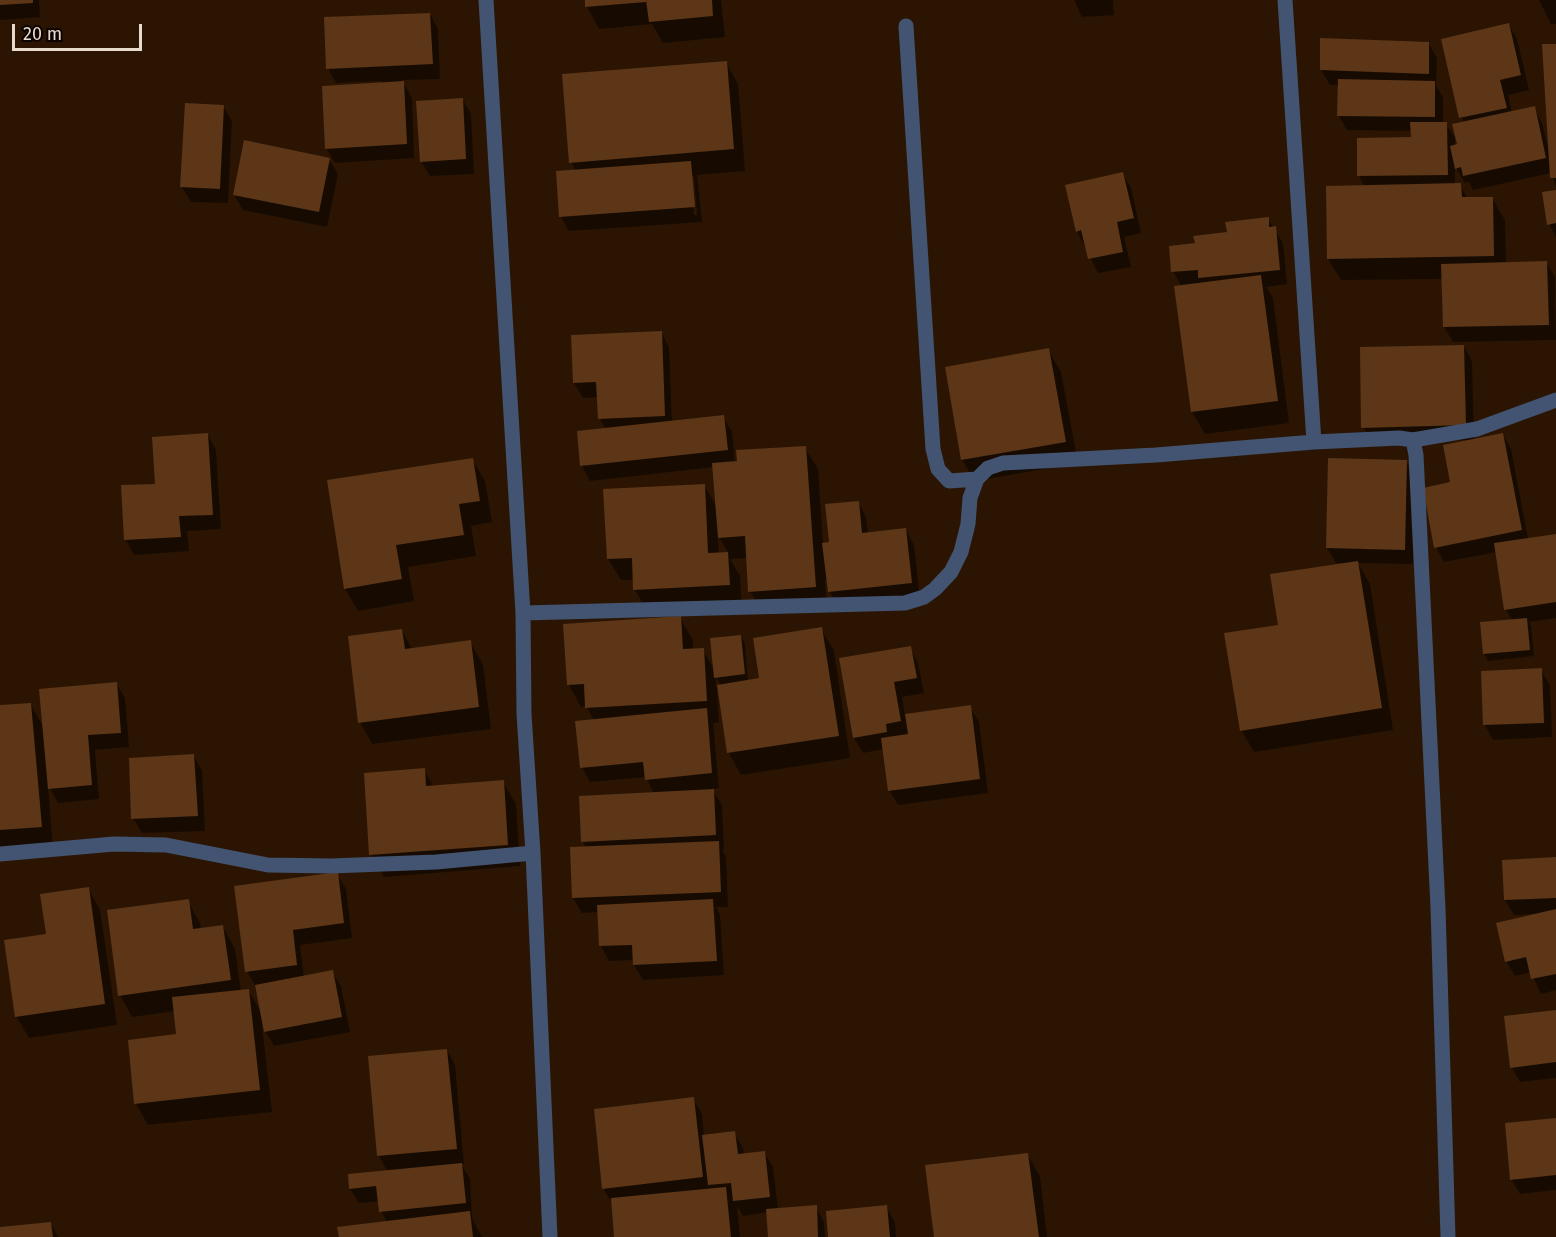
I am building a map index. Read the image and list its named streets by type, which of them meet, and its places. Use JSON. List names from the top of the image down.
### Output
{
  "scale_bar": "20 m"
}
